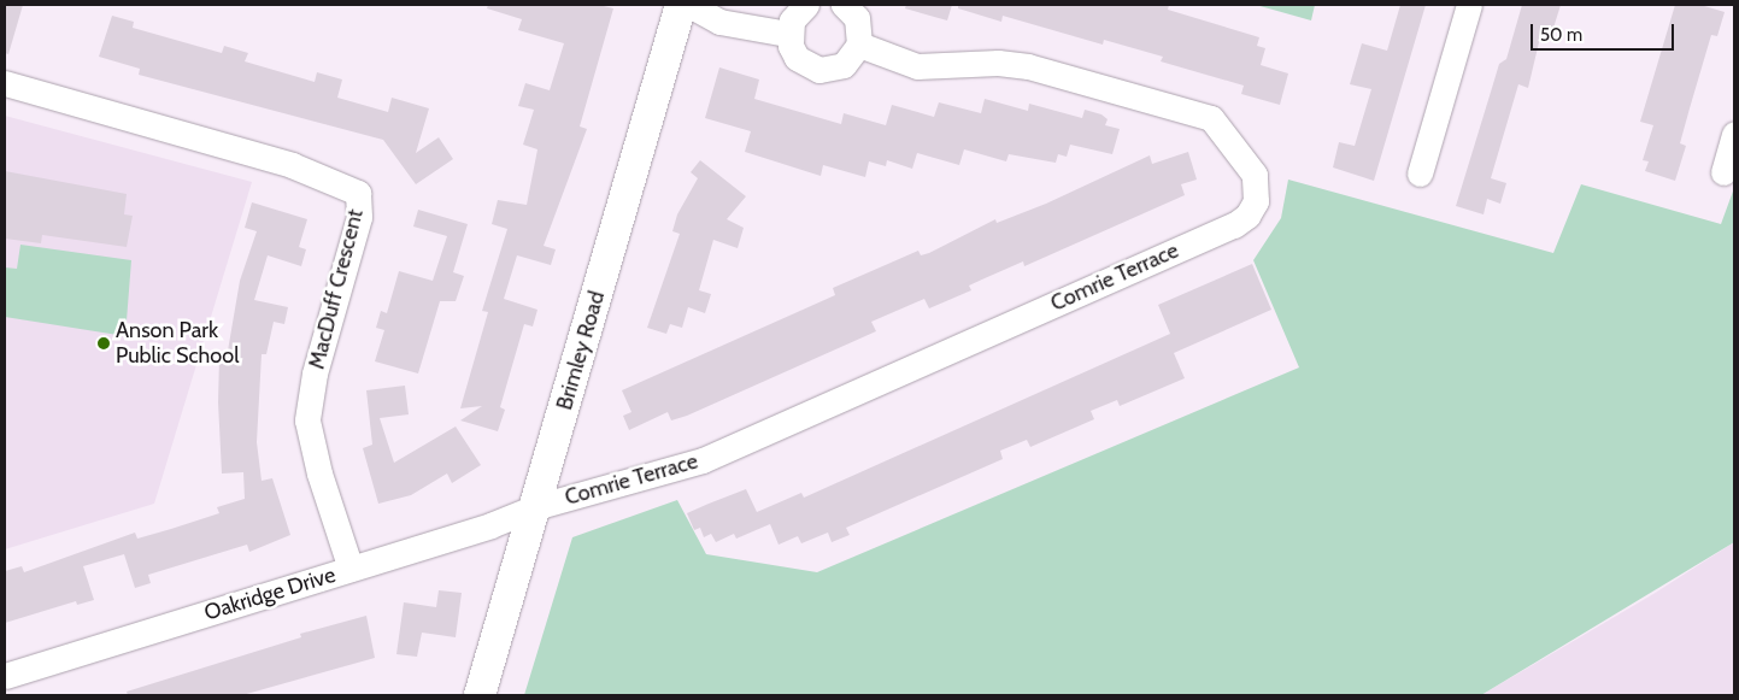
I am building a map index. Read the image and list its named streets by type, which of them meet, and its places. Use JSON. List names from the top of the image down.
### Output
{
  "streets": {
    "main road": ["Brimley Road"],
    "street": ["Comrie Terrace", "MacDuff Crescent", "Oakridge Drive"]
  },
  "crossings": [
    ["Comrie Terrace", "Brimley Road"],
    ["Comrie Terrace", "Oakridge Drive"],
    ["MacDuff Crescent", "Oakridge Drive"],
    ["Brimley Road", "Oakridge Drive"]
  ],
  "places": ["Anson Park Public School"],
  "scale_bar": "50 m"
}
